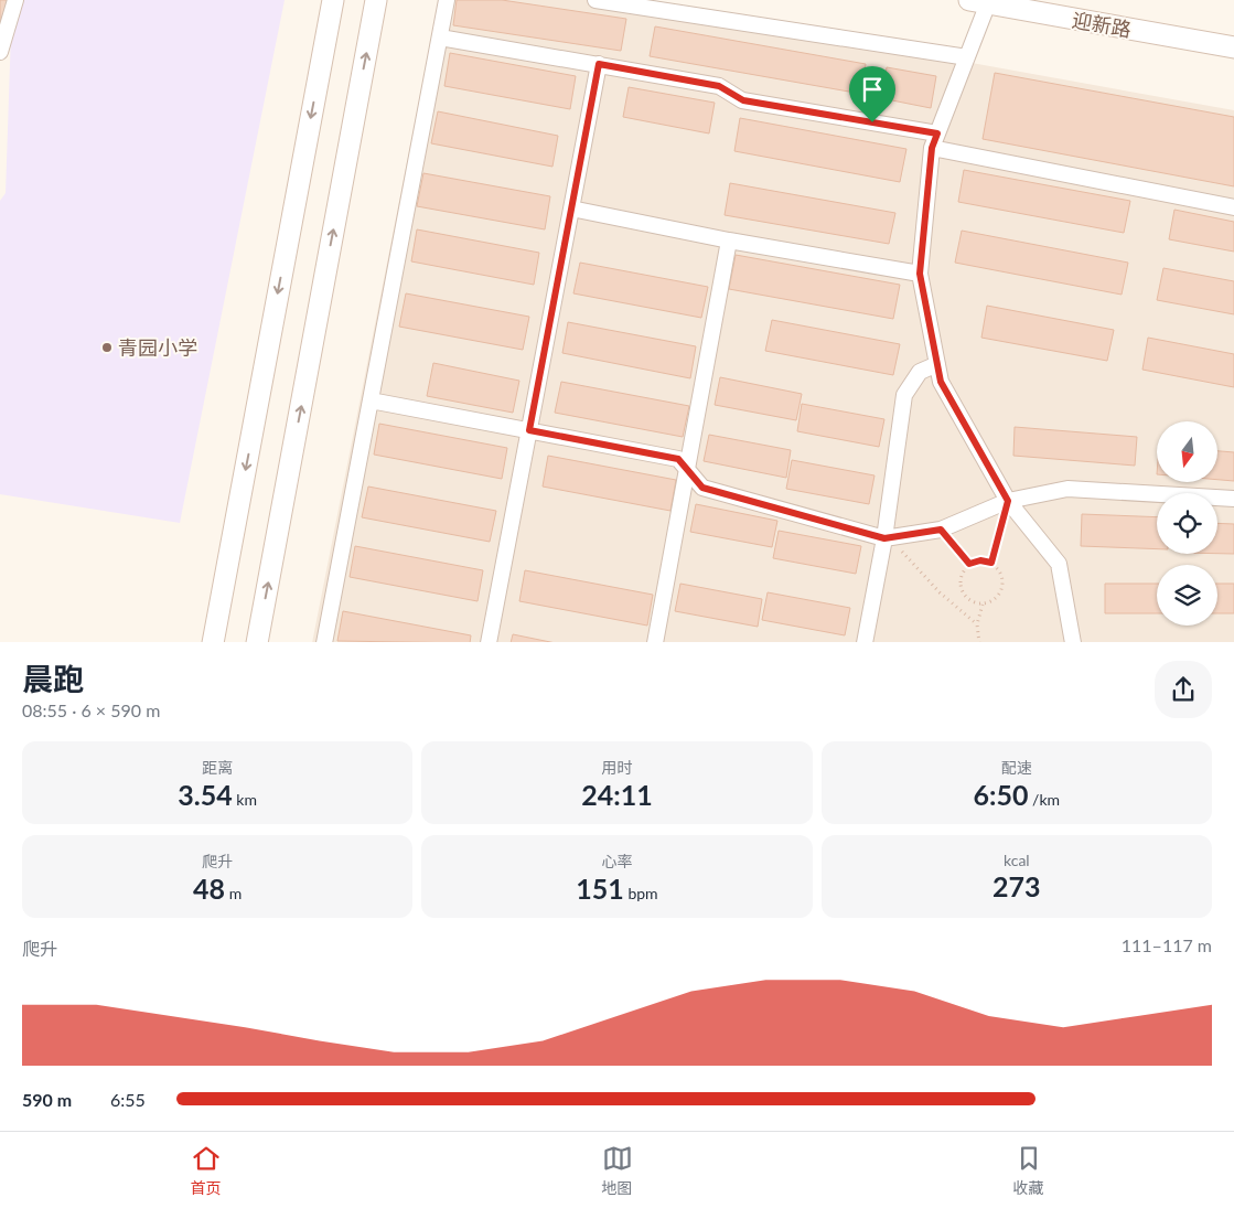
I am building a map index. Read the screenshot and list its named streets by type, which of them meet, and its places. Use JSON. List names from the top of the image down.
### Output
{
  "streets": {
    "main road": ["迎新路"]
  },
  "places": ["青园小学"],
  "north": "bottom",
  "page": {
    "heading": ["晨跑", "08:55 · 6 × 590 m"],
    "stats": [
      ["距离", "3.54 km"],
      ["用时", "24:11"],
      ["配速", "6:50 /km"],
      ["爬升", "48 m"],
      ["心率", "151 bpm"],
      ["kcal", "273"]
    ],
    "chart": ["爬升", "111–117 m"],
    "list": [
      {
        "name": "590 m",
        "note": "6:55"
      }
    ],
    "tabs": ["首页", "地图", "收藏"]
  }
}
